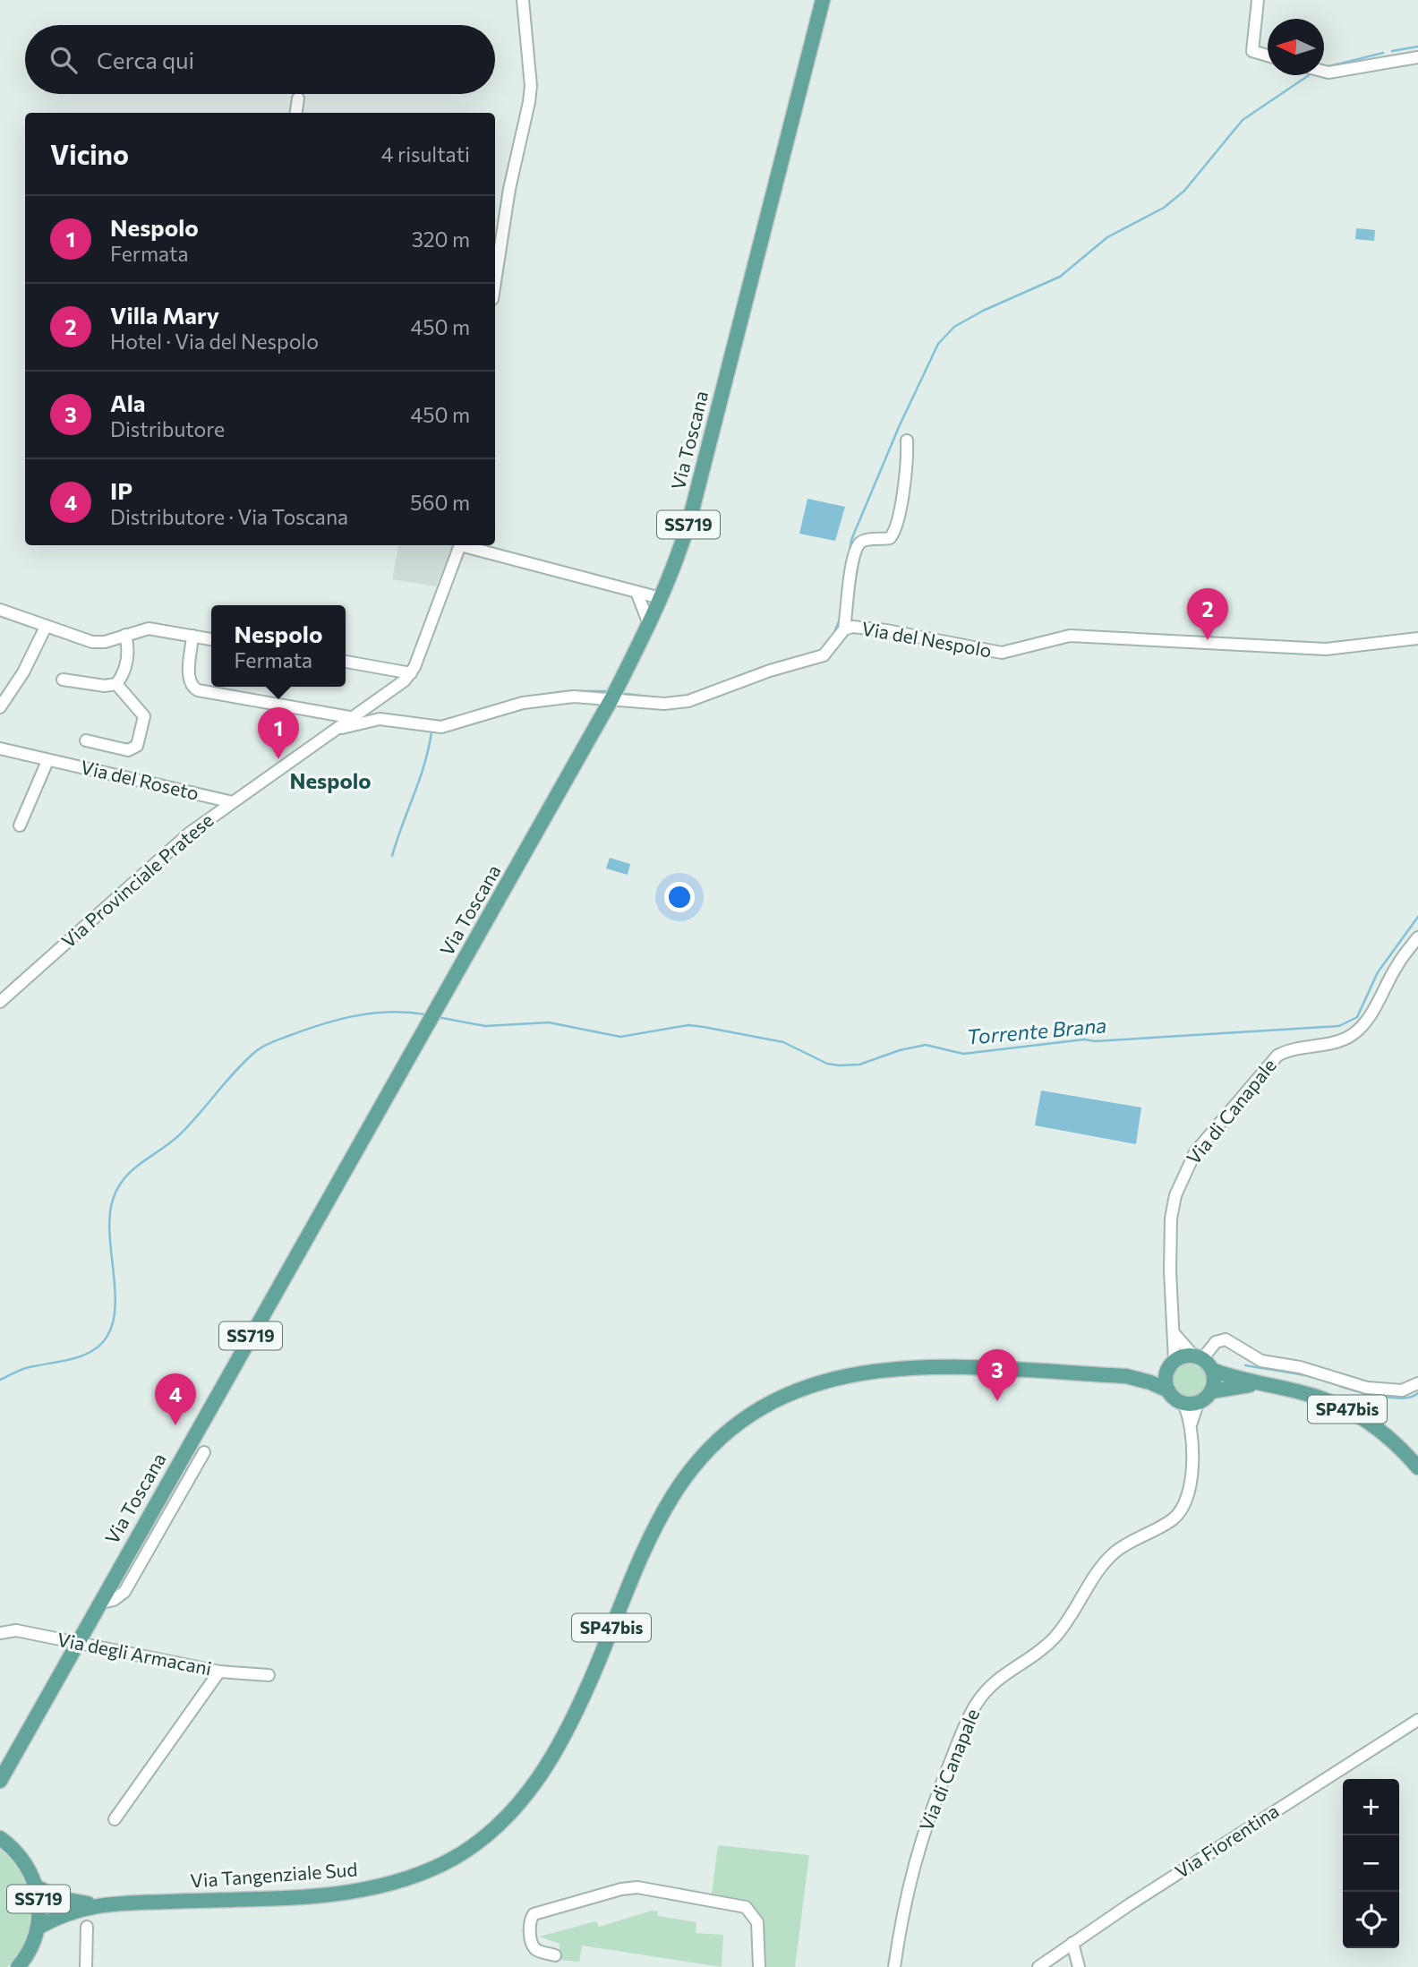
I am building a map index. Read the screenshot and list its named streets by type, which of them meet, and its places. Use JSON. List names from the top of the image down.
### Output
{
  "streets": {
    "main road": [
      "Via Toscana",
      "SS719",
      "SP47bis",
      "Via Tangenziale Sud"
    ],
    "street": [
      "Via del Nespolo",
      "Via del Roseto",
      "Via Provinciale Pratese",
      "Via di Canapale",
      "Via degli Armacani",
      "Via Fiorentina"
    ]
  },
  "crossings": [
    ["Via Toscana", "Via del Nespolo"],
    ["Via Toscana", "Via degli Armacani"],
    ["SS719", "Via Tangenziale Sud"],
    ["Via del Nespolo", "Via Provinciale Pratese"],
    ["Via del Roseto", "Via Provinciale Pratese"],
    ["Via di Canapale", "Via Tangenziale Sud"]
  ],
  "districts": ["Nespolo"],
  "water": ["Torrente Brana"],
  "north": "left",
  "page": {
    "search": "Cerca qui",
    "heading": ["Vicino", "4 risultati"],
    "list": [
      {
        "mark": "1",
        "name": "Nespolo",
        "note": "Fermata",
        "value": "320 m"
      },
      {
        "mark": "2",
        "name": "Villa Mary",
        "note": "Hotel · Via del Nespolo",
        "value": "450 m"
      },
      {
        "mark": "3",
        "name": "Ala",
        "note": "Distributore",
        "value": "450 m"
      },
      {
        "mark": "4",
        "name": "IP",
        "note": "Distributore · Via Toscana",
        "value": "560 m"
      }
    ],
    "pins": [
      "2",
      "1",
      "3",
      "4"
    ],
    "popup": ["Nespolo", "Fermata"],
    "map_buttons": ["+", "−"]
  }
}
